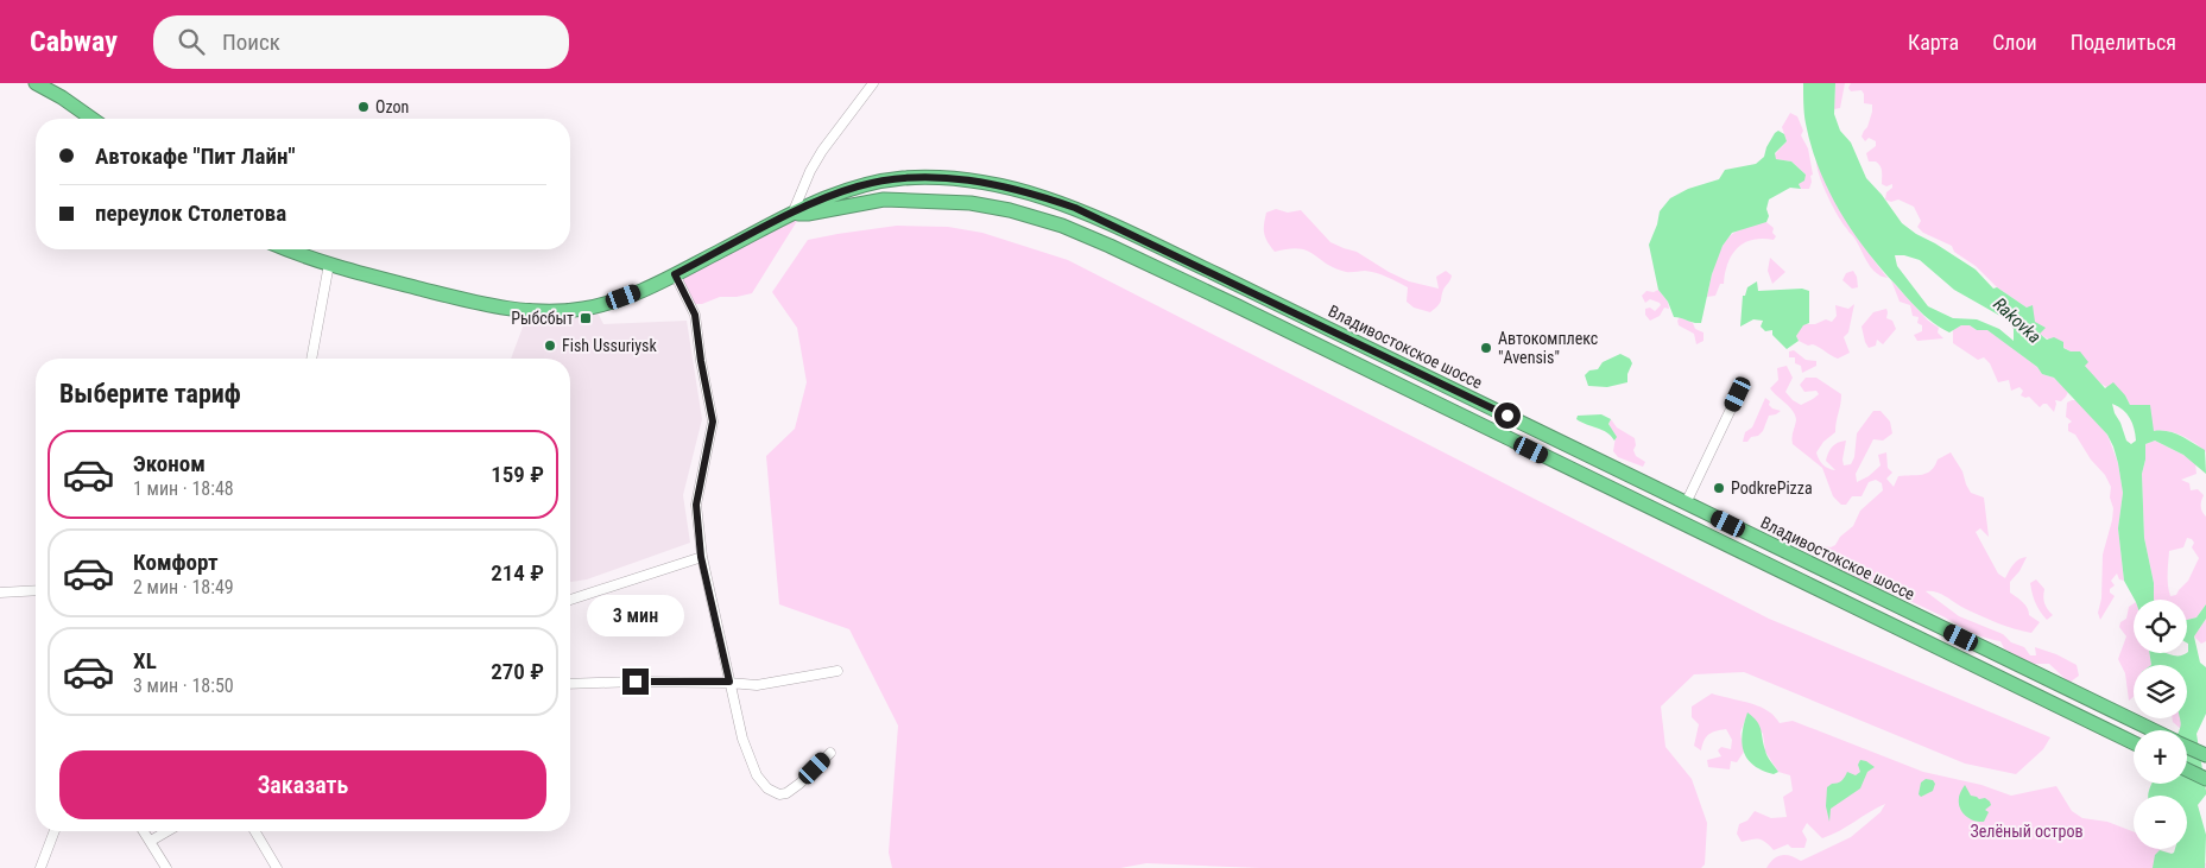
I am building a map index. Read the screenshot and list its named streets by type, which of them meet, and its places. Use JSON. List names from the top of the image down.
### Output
{
  "streets": {
    "highway": ["Владивостокское шоссе"]
  },
  "water": ["Rakovka"],
  "parks": ["Зелёный остров"],
  "places": {
    "other": [
      "Ozon",
      "Fish Ussuriysk",
      "Автокомплекс \"Avensis\"",
      "PodkrePizza"
    ],
    "transit": ["Рыбсбыт"]
  },
  "page": {
    "header": "Cabway",
    "search": "Поиск",
    "nav": ["Карта", "Слои", "Поделиться"],
    "banner": ["Автокафе \"Пит Лайн\"", "переулок Столетова"],
    "heading": "Выберите тариф",
    "list": [
      {
        "name": "Эконом",
        "note": "1 мин · 18:48",
        "value": "159 ₽"
      },
      {
        "name": "Комфорт",
        "note": "2 мин · 18:49",
        "value": "214 ₽"
      },
      {
        "name": "XL",
        "note": "3 мин · 18:50",
        "value": "270 ₽"
      }
    ],
    "bubble": "3 мин",
    "map_buttons": ["+", "−"],
    "buttons": "Заказать"
  }
}
